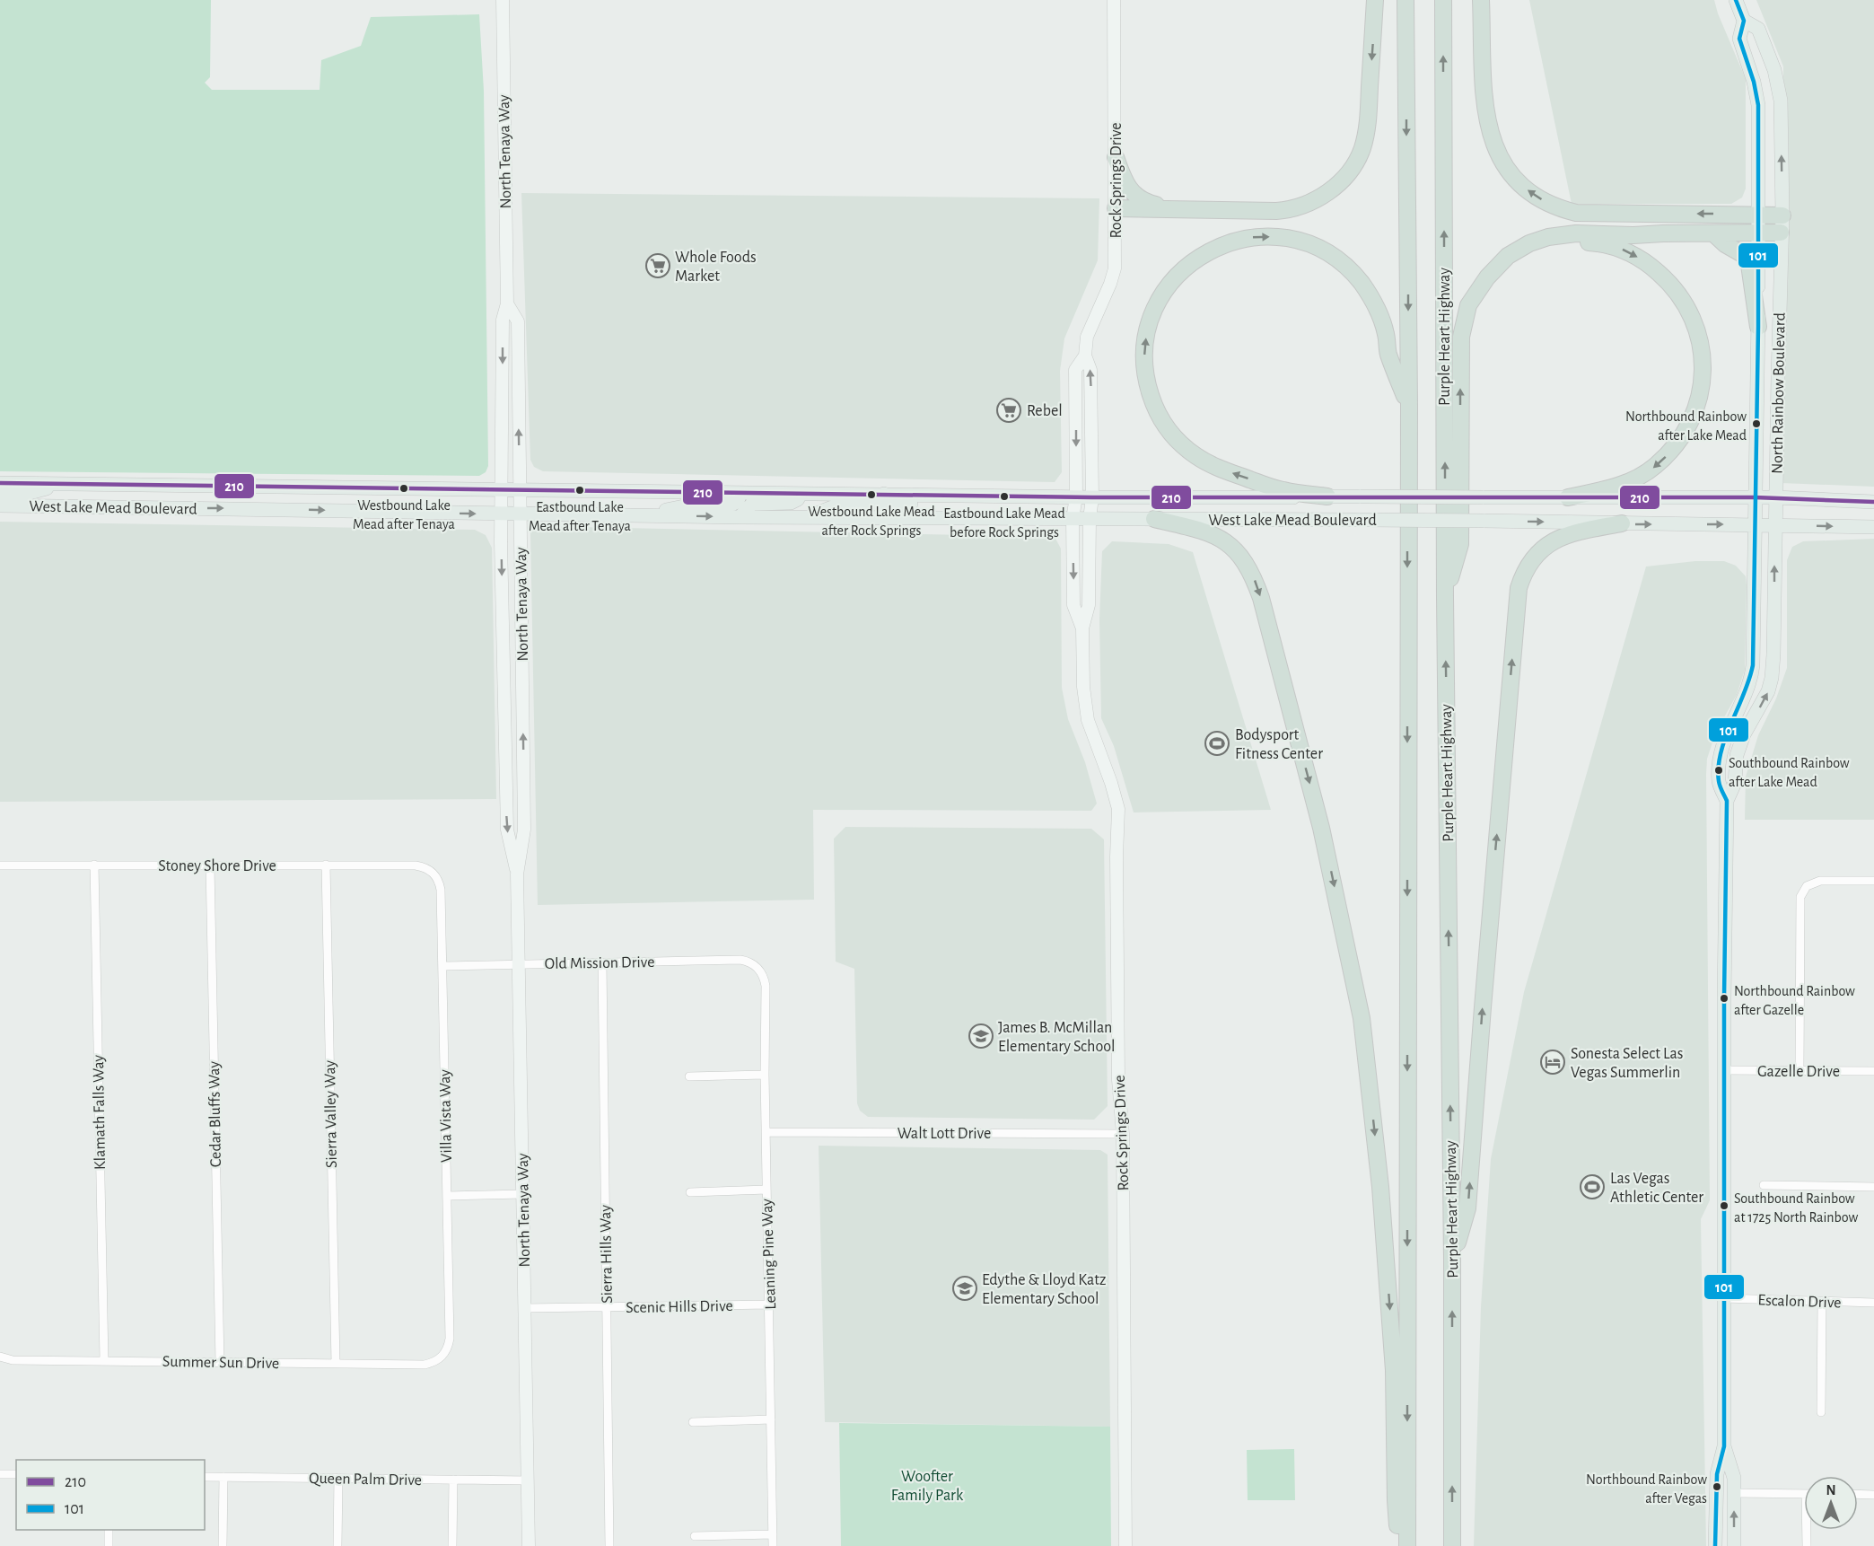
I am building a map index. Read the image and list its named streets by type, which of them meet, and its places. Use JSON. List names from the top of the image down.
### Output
{
  "streets": {
    "highway": ["Purple Heart Highway"],
    "main road": [
      "North Tenaya Way",
      "Rock Springs Drive",
      "North Rainbow Boulevard",
      "West Lake Mead Boulevard"
    ],
    "street": [
      "Stoney Shore Drive",
      "Old Mission Drive",
      "Gazelle Drive",
      "Klamath Falls Way",
      "Cedar Bluffs Way",
      "Sierra Valley Way",
      "Villa Vista Way",
      "Walt Lott Drive",
      "Sierra Hills Way",
      "Leaning Pine Way",
      "Escalon Drive",
      "Scenic Hills Drive",
      "Summer Sun Drive",
      "Queen Palm Drive"
    ]
  },
  "crossings": [
    ["North Tenaya Way", "West Lake Mead Boulevard"],
    ["North Tenaya Way", "Old Mission Drive"],
    ["North Tenaya Way", "Scenic Hills Drive"],
    ["North Tenaya Way", "Queen Palm Drive"],
    ["Rock Springs Drive", "West Lake Mead Boulevard"],
    ["Rock Springs Drive", "Walt Lott Drive"],
    ["North Rainbow Boulevard", "West Lake Mead Boulevard"],
    ["North Rainbow Boulevard", "Gazelle Drive"],
    ["North Rainbow Boulevard", "Escalon Drive"],
    ["Stoney Shore Drive", "Klamath Falls Way"],
    ["Stoney Shore Drive", "Cedar Bluffs Way"],
    ["Stoney Shore Drive", "Sierra Valley Way"],
    ["Stoney Shore Drive", "Villa Vista Way"],
    ["Old Mission Drive", "Villa Vista Way"],
    ["Old Mission Drive", "Sierra Hills Way"],
    ["Old Mission Drive", "Leaning Pine Way"],
    ["Klamath Falls Way", "Summer Sun Drive"],
    ["Cedar Bluffs Way", "Summer Sun Drive"],
    ["Sierra Valley Way", "Summer Sun Drive"],
    ["Villa Vista Way", "Summer Sun Drive"],
    ["Walt Lott Drive", "Leaning Pine Way"],
    ["Sierra Hills Way", "Scenic Hills Drive"],
    ["Leaning Pine Way", "Scenic Hills Drive"]
  ],
  "parks": ["Woofter Family Park"],
  "places": {
    "supermarket": ["Whole Foods Market", "Rebel"],
    "other": [
      "Northbound Rainbow after Lake Mead",
      "Westbound Lake Mead after Tenaya",
      "Eastbound Lake Mead after Tenaya",
      "Westbound Lake Mead after Rock Springs",
      "Eastbound Lake Mead before Rock Springs",
      "Southbound Rainbow after Lake Mead",
      "Northbound Rainbow after Gazelle",
      "Southbound Rainbow at 1725 North Rainbow",
      "Northbound Rainbow after Vegas"
    ],
    "sports": ["Bodysport Fitness Center", "Las Vegas Athletic Center"],
    "school or university": ["James B. McMillan Elementary School", "Edythe & Lloyd Katz Elementary School"],
    "hotel": ["Sonesta Select Las Vegas Summerlin"]
  },
  "lines": ["transit line 101", "transit line 210"],
  "legend": ["210", "101"],
  "north": "top"
}
